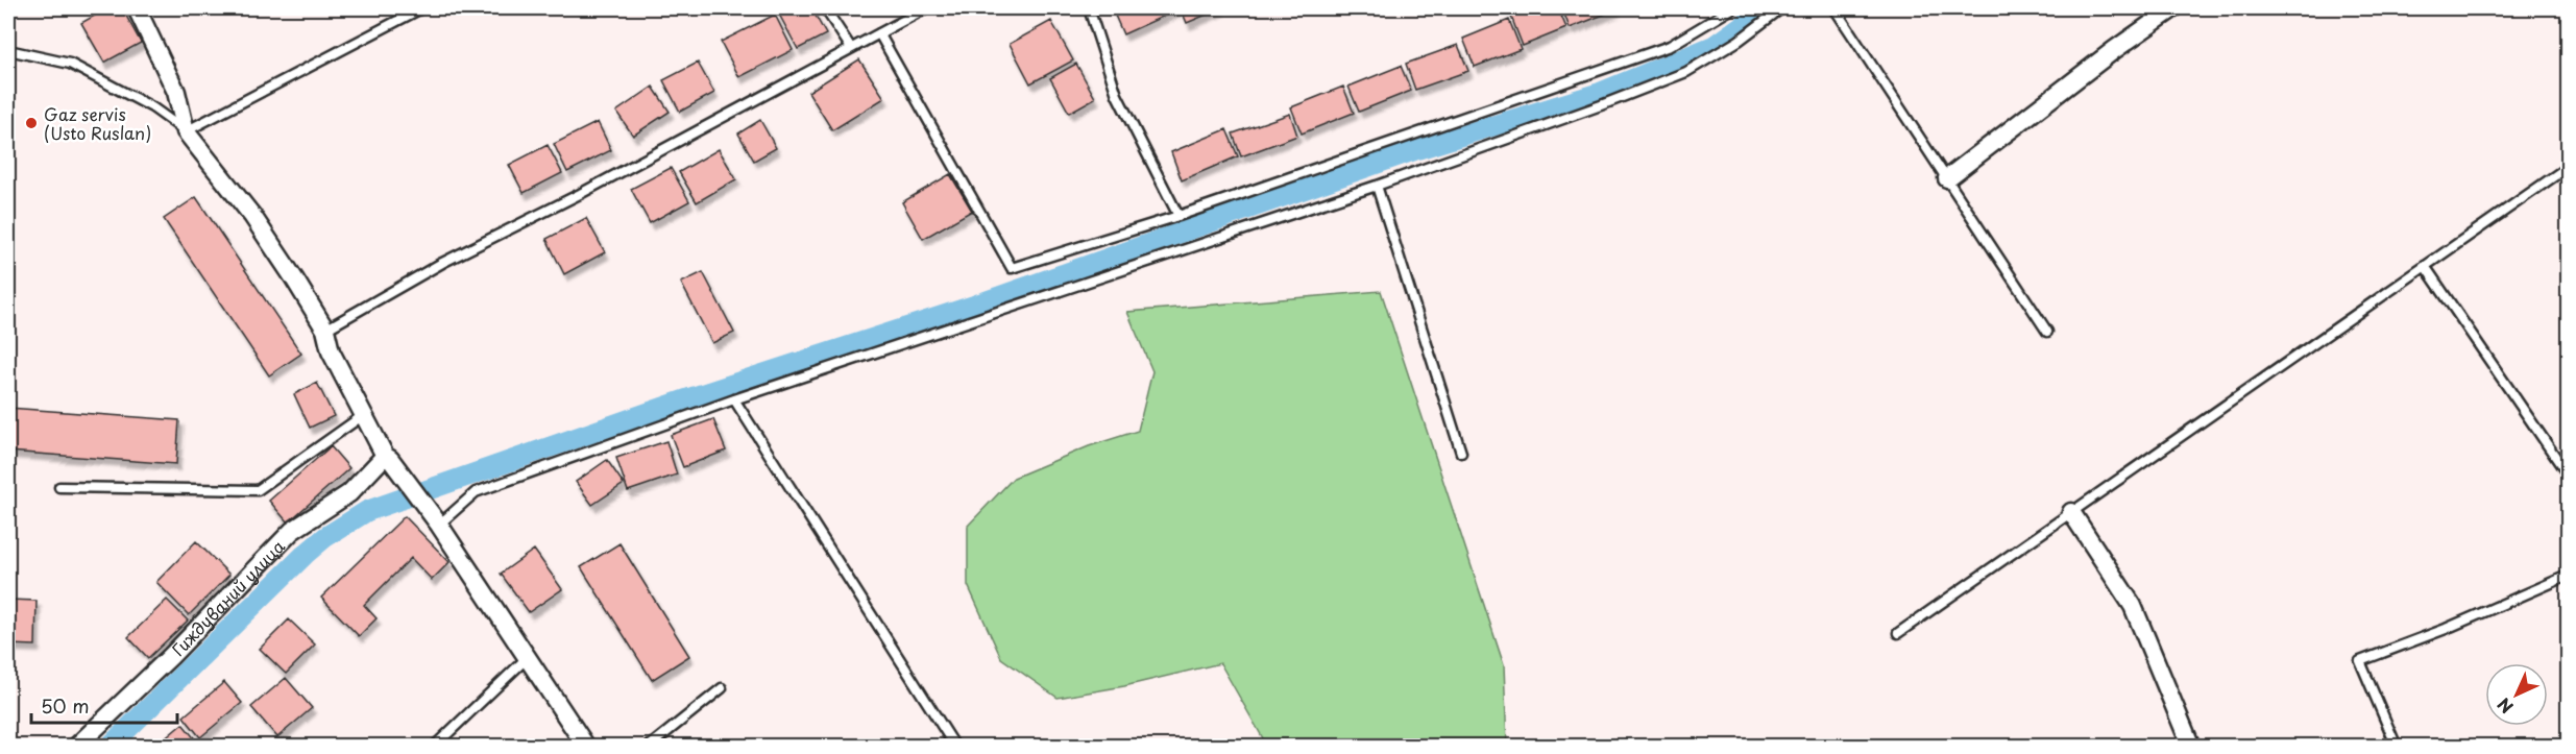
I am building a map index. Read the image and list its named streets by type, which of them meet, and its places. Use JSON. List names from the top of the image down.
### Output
{
  "streets": {
    "street": ["Гиждуваний улица"]
  },
  "places": ["Gaz servis (Usto Ruslan)"],
  "scale_bar": "50 m",
  "north": "bottom left"
}
